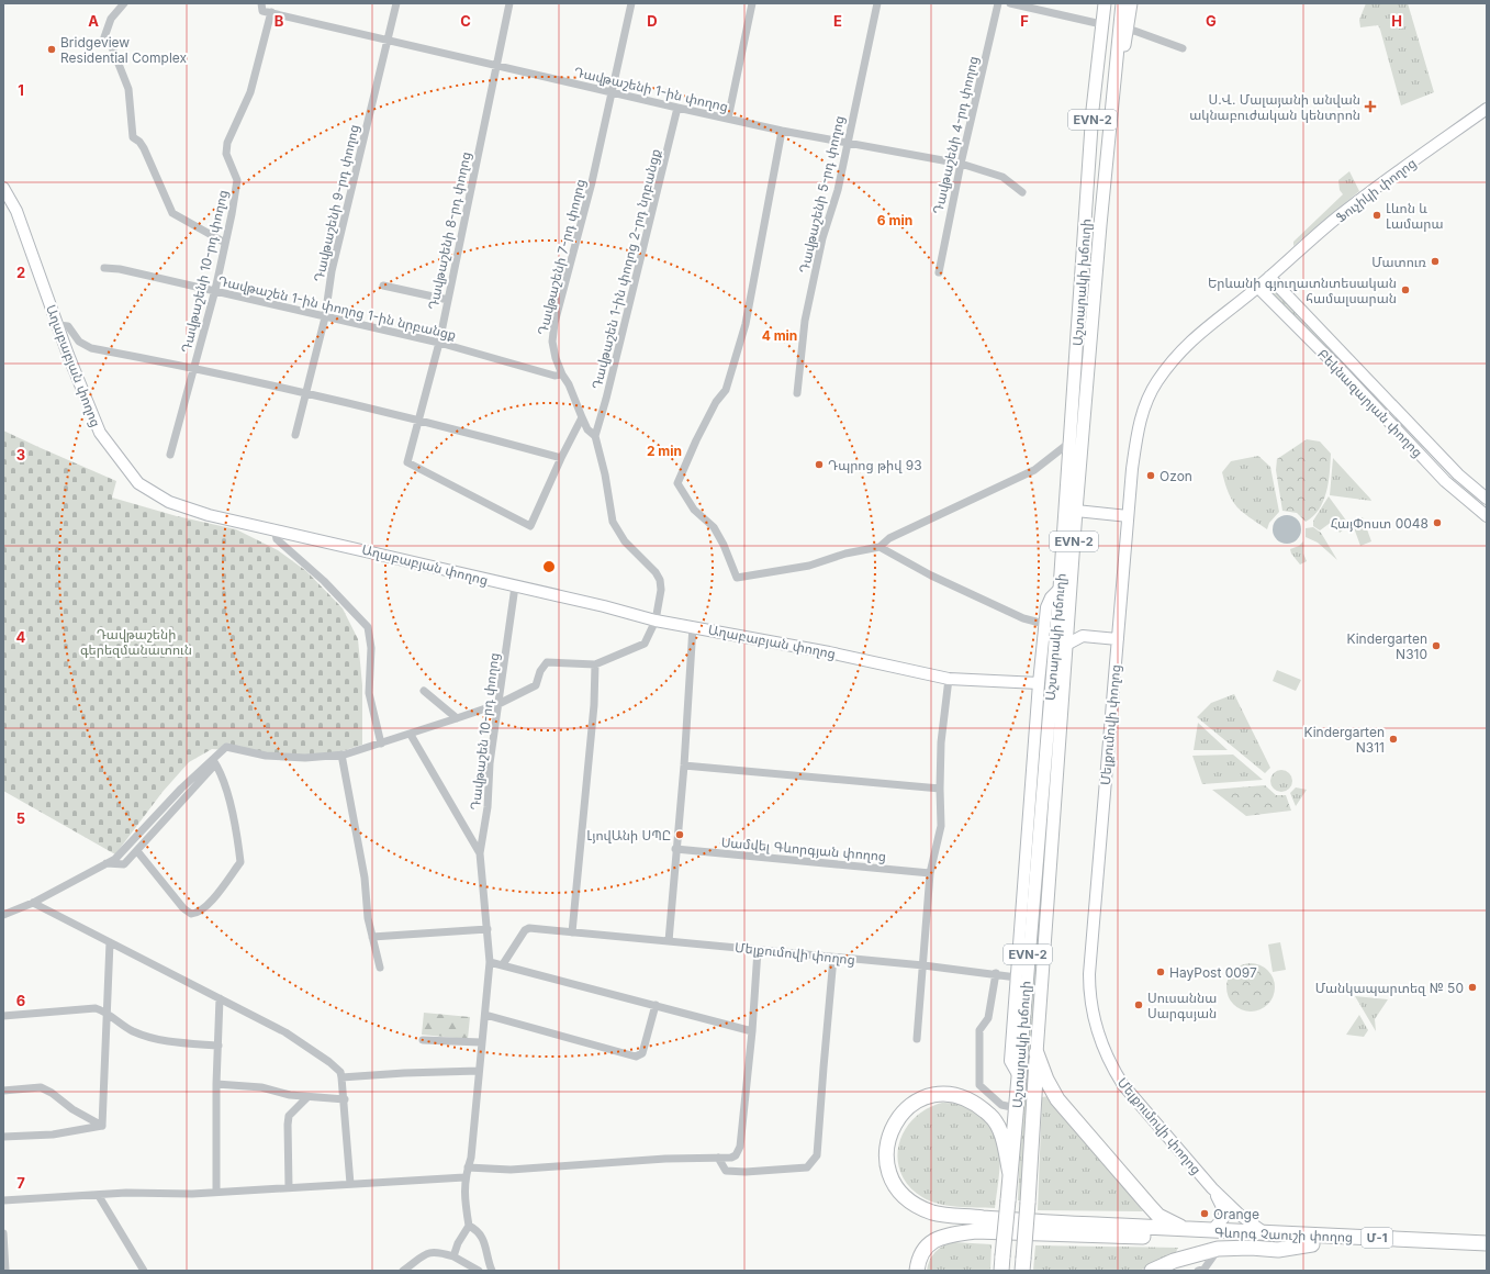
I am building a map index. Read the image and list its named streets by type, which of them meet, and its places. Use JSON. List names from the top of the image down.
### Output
{
  "streets": {
    "highway": [
      "EVN-2",
      "Աշտարակի խճուղի",
      "Գևորգ Չաուշի փողոց",
      "Մ-1"
    ],
    "street": [
      "Դավթաշենի 1-ին փողոց",
      "Դավթաշենի 4-րդ փողոց",
      "Ֆուչիկի փողոց",
      "Դավթաշենի 5-րդ փողոց",
      "Դավթաշենի 9-րդ փողոց",
      "Դավթաշենի 8-րդ փողոց",
      "Դավթաշենի 7-րդ փողոց",
      "Դավթաշեն 1-ին փողոց 2-րդ նրբանցք",
      "Դավթաշենի 10-րդ փողոց",
      "Դավթաշեն 1-ին փողոց 1-ին նրբանցք",
      "Աղաբաբյան փողոց",
      "Բեկնազարյան փողոց",
      "Մելքումովի փողոց",
      "Դավթաշեն 10-րդ փողոց",
      "Սամվել Գևորգյան փողոց"
    ]
  },
  "crossings": [
    ["Դավթաշենի 1-ին փողոց", "Դավթաշենի 4-րդ փողոց"],
    ["Դավթաշենի 1-ին փողոց", "Դավթաշենի 5-րդ փողոց"],
    ["Դավթաշենի 1-ին փողոց", "Դավթաշենի 9-րդ փողոց"],
    ["Դավթաշենի 1-ին փողոց", "Դավթաշենի 8-րդ փողոց"],
    ["Դավթաշենի 1-ին փողոց", "Դավթաշենի 7-րդ փողոց"],
    ["Դավթաշենի 1-ին փողոց", "Դավթաշեն 1-ին փողոց 2-րդ նրբանցք"],
    ["Դավթաշենի 1-ին փողոց", "Դավթաշենի 10-րդ փողոց"],
    ["Ֆուչիկի փողոց", "Բեկնազարյան փողոց"],
    ["Ֆուչիկի փողոց", "Մելքումովի փողոց"],
    ["Դավթաշենի 9-րդ փողոց", "Դավթաշեն 1-ին փողոց 1-ին նրբանցք"],
    ["Դավթաշենի 8-րդ փողոց", "Դավթաշեն 1-ին փողոց 1-ին նրբանցք"],
    ["Դավթաշենի 7-րդ փողոց", "Դավթաշեն 1-ին փողոց 2-րդ նրբանցք"],
    ["Դավթաշենի 7-րդ փողոց", "Դավթաշեն 1-ին փողոց 1-ին նրբանցք"],
    ["Դավթաշենի 7-րդ փողոց", "Աղաբաբյան փողոց"],
    ["Դավթաշենի 10-րդ փողոց", "Դավթաշեն 1-ին փողոց 1-ին նրբանցք"],
    ["Աշտարակի խճուղի", "Գևորգ Չաուշի փողոց"],
    ["Աղաբաբյան փողոց", "Դավթաշեն 10-րդ փողոց"],
    ["Բեկնազարյան փողոց", "Մելքումովի փողոց"],
    ["Մելքումովի փողոց", "Գևորգ Չաուշի փողոց"]
  ],
  "parks": ["Դավթաշենի գերեզմանատուն"],
  "places": {
    "other": [
      "Bridgeview Residential Complex",
      "Լևոն և Լամարա",
      "Մատուռ",
      "Երևանի գյուղատնտեսական համալսարան",
      "Դպրոց թիվ 93",
      "Ozon",
      "ՀայՓոստ 0048",
      "Kindergarten N310",
      "Kindergarten N311",
      "ԼյովԱնի ՍՊԸ",
      "HayPost 0097",
      "Մանկապարտեզ № 50",
      "Սուսաննա Սարգսյան",
      "Orange"
    ],
    "health": ["Ս.Վ. Մալայանի անվան ակնաբուժական կենտրոն"]
  },
  "grid": {
    "columns": [
      "A",
      "B",
      "C",
      "D",
      "E",
      "F",
      "G",
      "H"
    ],
    "rows": [
      "1",
      "2",
      "3",
      "4",
      "5",
      "6",
      "7"
    ]
  },
  "rings": ["6 min", "4 min", "2 min"]
}
